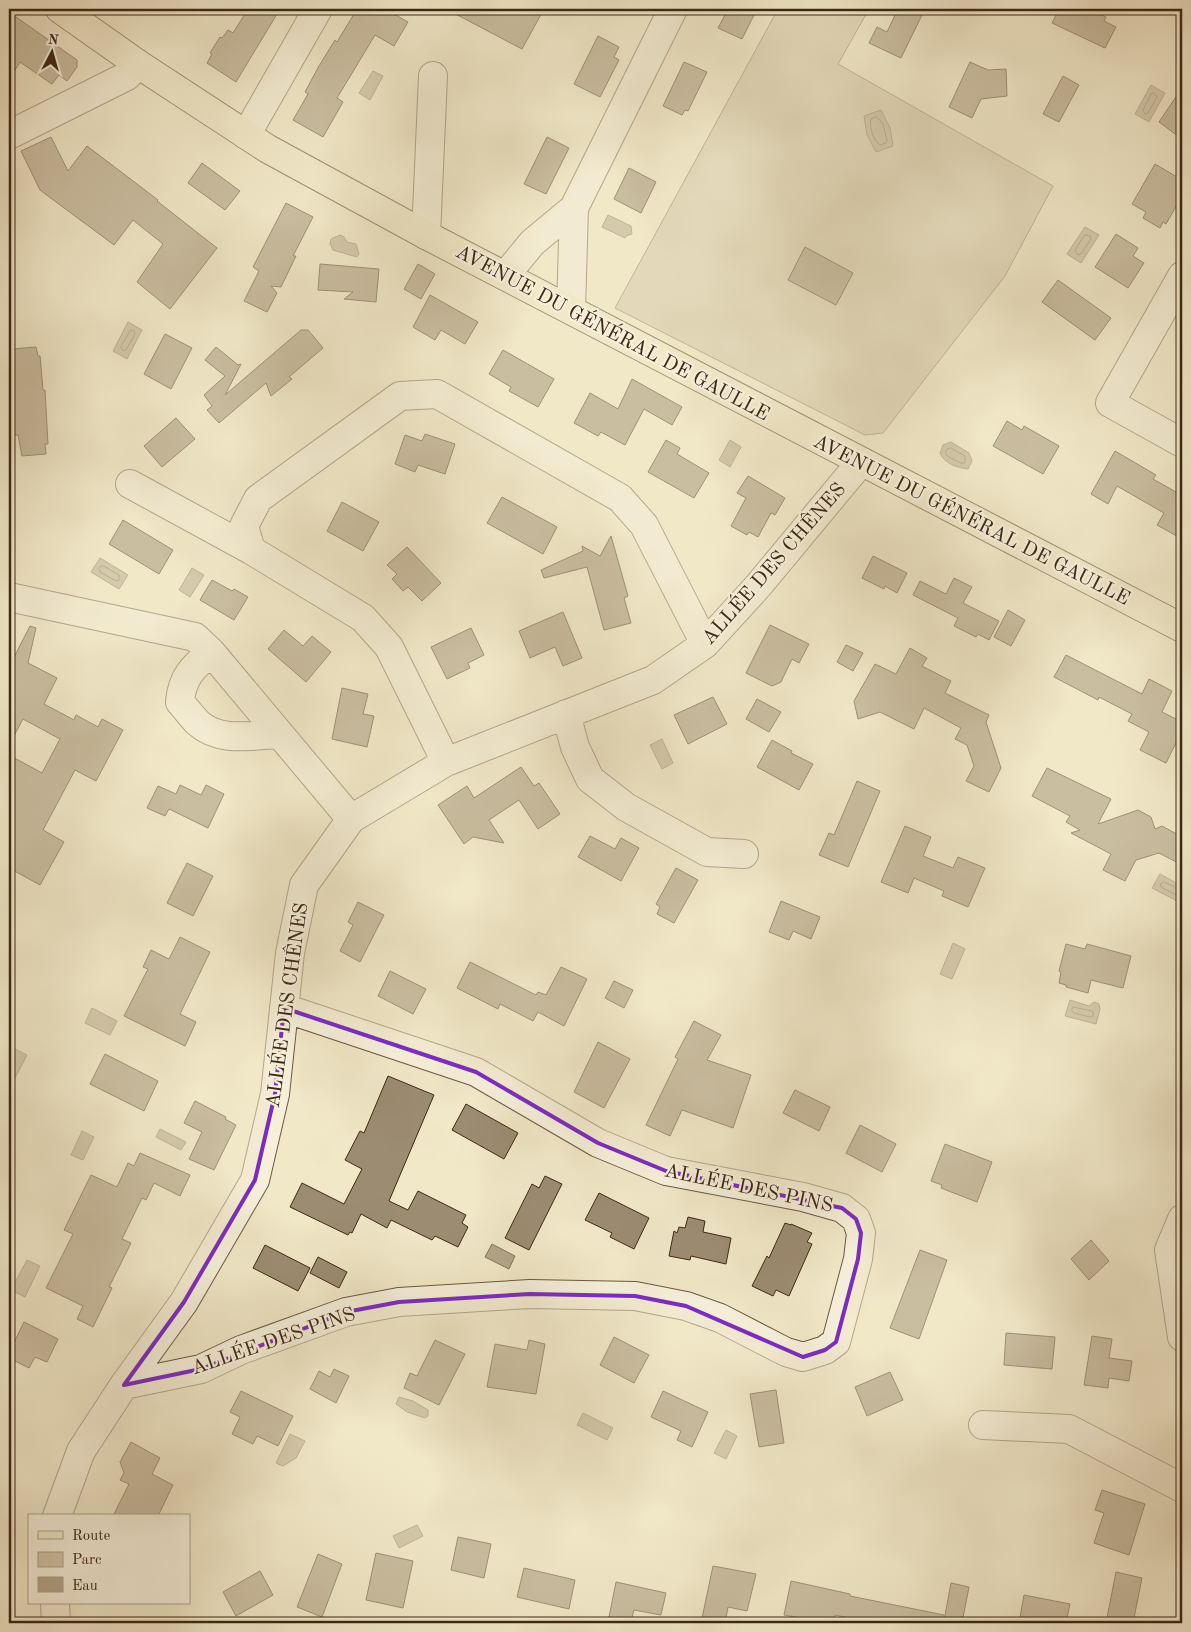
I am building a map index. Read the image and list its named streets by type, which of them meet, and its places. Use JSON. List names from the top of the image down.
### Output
{
  "streets": {
    "main road": ["AVENUE DU GÉNÉRAL DE GAULLE"],
    "street": ["ALLÉE DES CHÊNES", "ALLÉE DES PINS"]
  },
  "crossings": [
    ["AVENUE DU GÉNÉRAL DE GAULLE", "ALLÉE DES CHÊNES"],
    ["ALLÉE DES CHÊNES", "ALLÉE DES PINS"]
  ],
  "legend": ["Route", "Parc", "Eau"],
  "north": "top"
}
